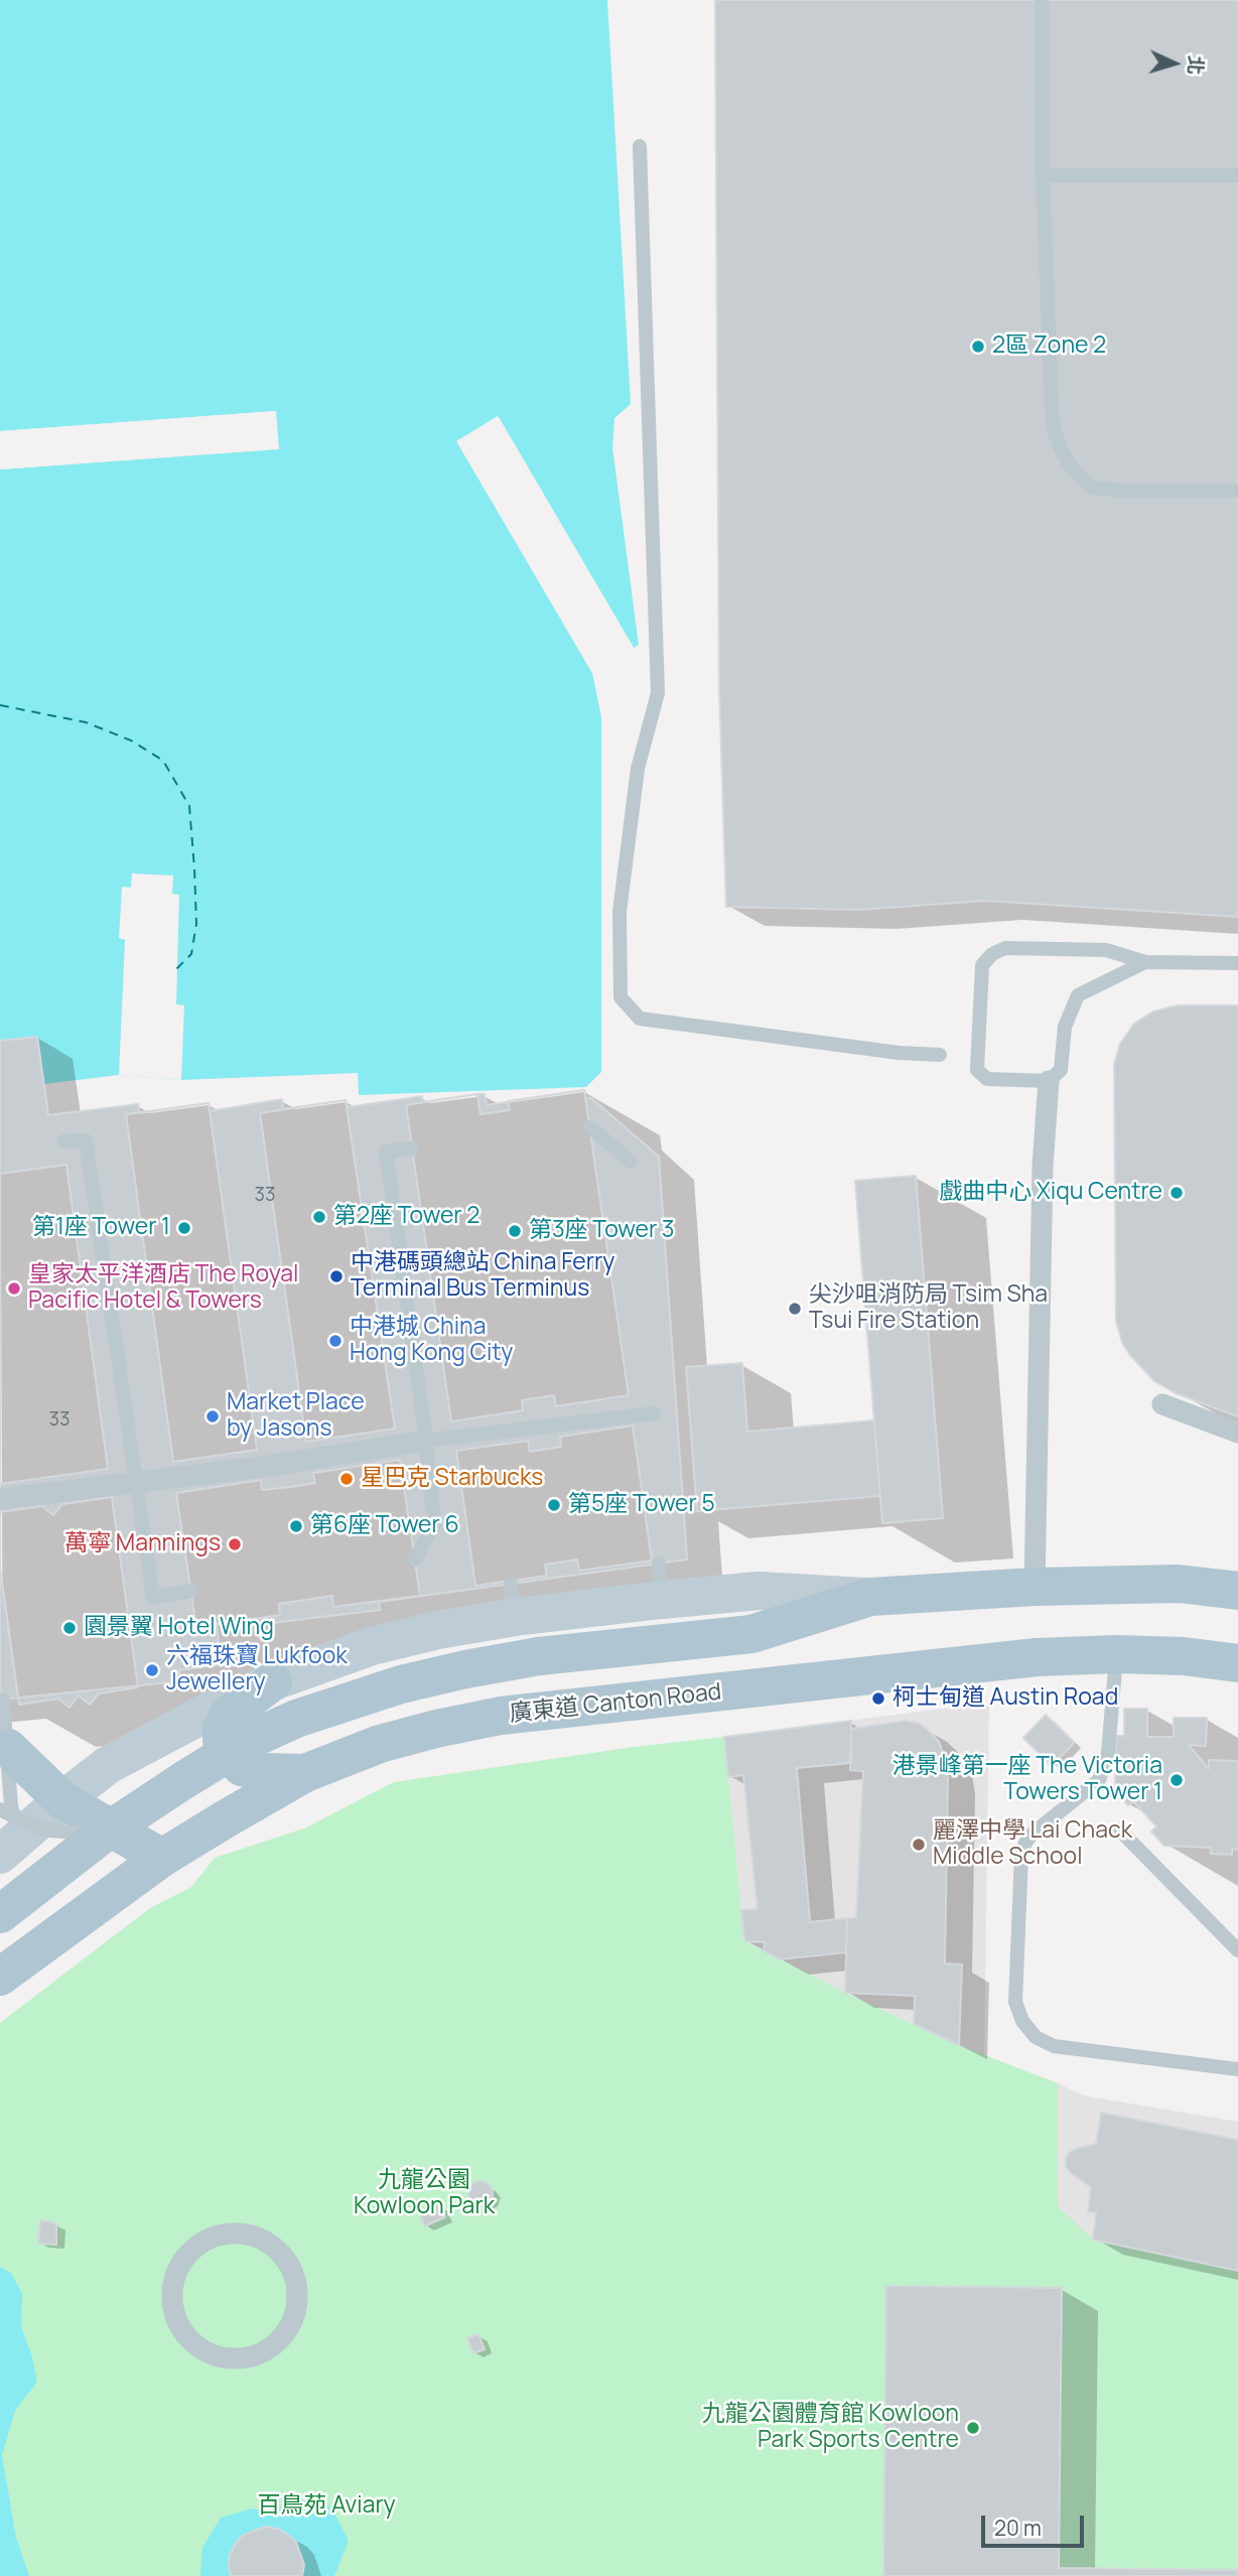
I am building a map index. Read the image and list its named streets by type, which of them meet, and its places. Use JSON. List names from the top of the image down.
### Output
{
  "streets": {
    "main road": ["廣東道 Canton Road"]
  },
  "parks": ["九龍公園 Kowloon Park", "百鳥苑 Aviary"],
  "places": [
    "2區 Zone 2",
    "戲曲中心 Xiqu Centre",
    "第2座 Tower 2",
    "第1座 Tower 1",
    "第3座 Tower 3",
    "中港碼頭總站 China Ferry Terminal Bus Terminus",
    "皇家太平洋酒店 The Royal Pacific Hotel & Towers",
    "尖沙咀消防局 Tsim Sha Tsui Fire Station",
    "中港城 China Hong Kong City",
    "Market Place by Jasons",
    "星巴克 Starbucks",
    "第5座 Tower 5",
    "第6座 Tower 6",
    "萬寧 Mannings",
    "園景翼 Hotel Wing",
    "六福珠寶 Lukfook Jewellery",
    "柯士甸道 Austin Road",
    "港景峰第一座 The Victoria Towers Tower 1",
    "麗澤中學 Lai Chack Middle School",
    "九龍公園體育館 Kowloon Park Sports Centre"
  ],
  "house_numbers": ["33", "33"],
  "scale_bar": "20 m",
  "north": "right"
}
